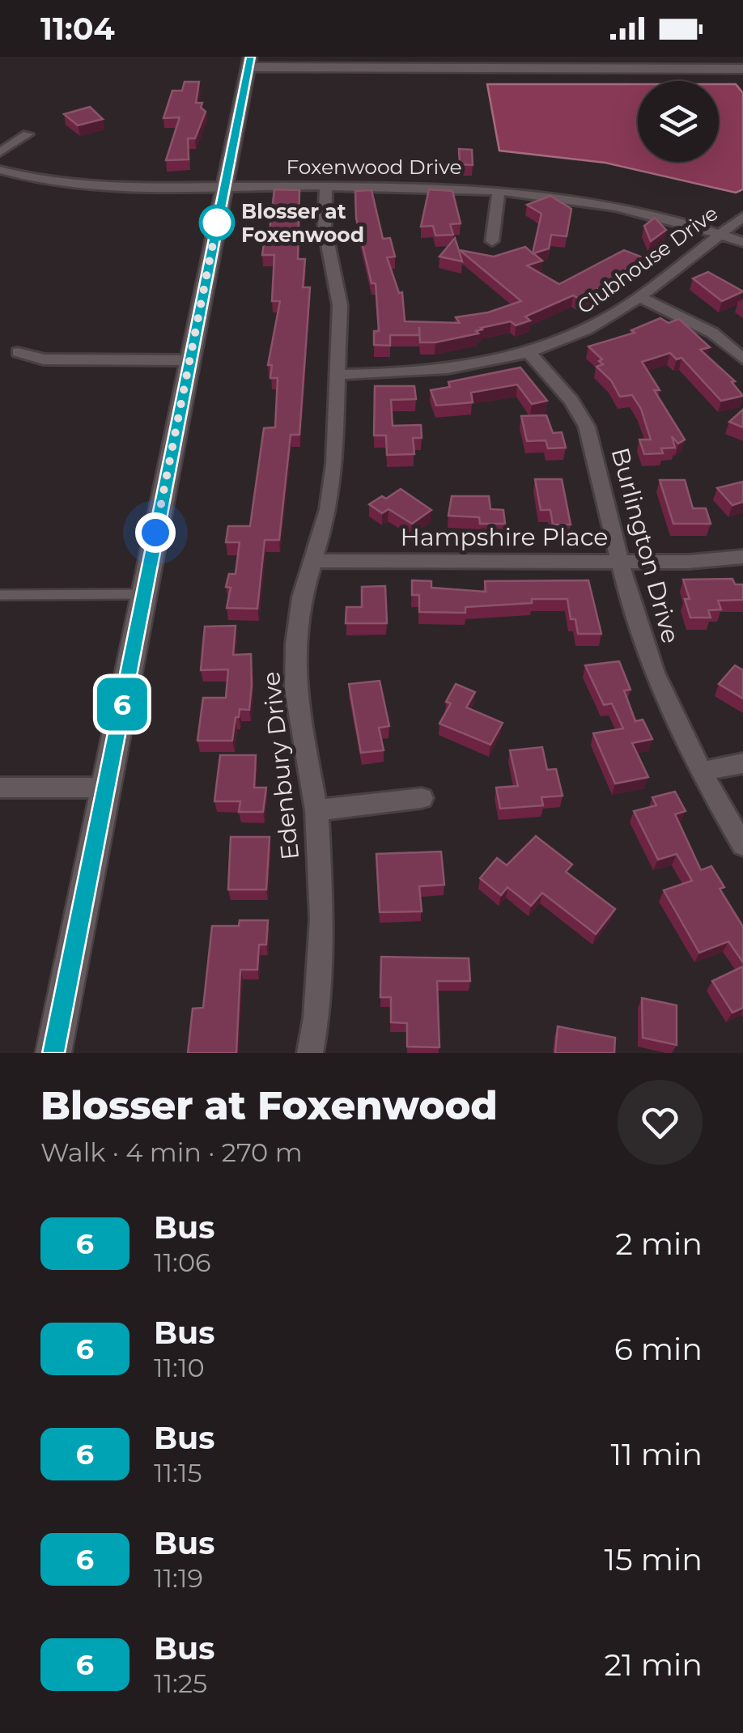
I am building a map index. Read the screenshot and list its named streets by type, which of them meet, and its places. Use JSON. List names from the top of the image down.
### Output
{
  "streets": {
    "street": [
      "Foxenwood Drive",
      "Clubhouse Drive",
      "Hampshire Place",
      "Burlington Drive",
      "Edenbury Drive"
    ]
  },
  "crossings": [
    ["Foxenwood Drive", "Clubhouse Drive"],
    ["Foxenwood Drive", "Edenbury Drive"],
    ["Clubhouse Drive", "Burlington Drive"],
    ["Clubhouse Drive", "Edenbury Drive"],
    ["Hampshire Place", "Burlington Drive"],
    ["Hampshire Place", "Edenbury Drive"]
  ],
  "places": ["Blosser at Foxenwood"],
  "lines": ["bus line 6"],
  "page": {
    "status": "11:04",
    "on_map": "6",
    "heading": ["Blosser at Foxenwood", "Walk · 4 min · 270 m"],
    "list": [
      {
        "mark": "6",
        "name": "Bus",
        "note": "11:06",
        "value": "2 min"
      },
      {
        "mark": "6",
        "name": "Bus",
        "note": "11:10",
        "value": "6 min"
      },
      {
        "mark": "6",
        "name": "Bus",
        "note": "11:15",
        "value": "11 min"
      },
      {
        "mark": "6",
        "name": "Bus",
        "note": "11:19",
        "value": "15 min"
      },
      {
        "mark": "6",
        "name": "Bus",
        "note": "11:25",
        "value": "21 min"
      }
    ]
  }
}
